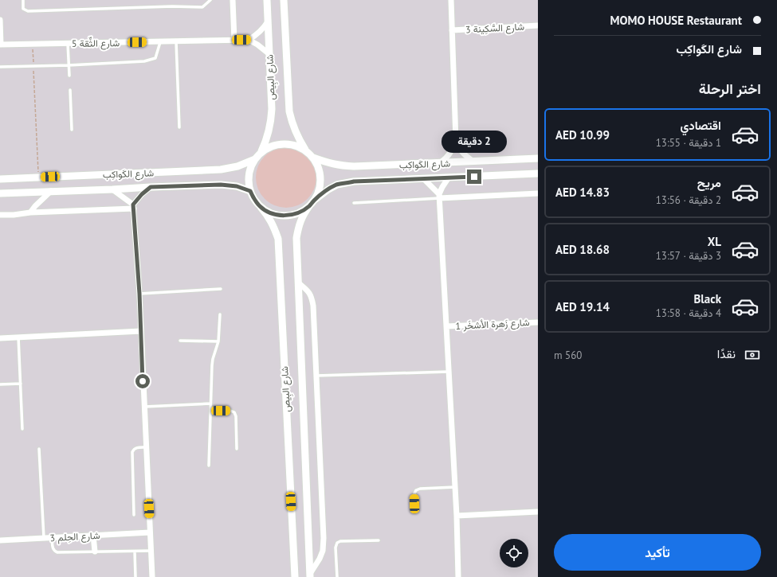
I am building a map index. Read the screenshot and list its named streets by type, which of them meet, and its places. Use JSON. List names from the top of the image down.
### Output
{
  "streets": {
    "street": [
      "شارع السَّكِينة 3",
      "شارع الثِّقة 5",
      "شارع البِيص",
      "شارع الكَواكِب",
      "شارع زَهرة الأشخَر 1",
      "شارع الحِلم 3"
    ]
  },
  "crossings": [
    ["شارع البِيص", "شارع الكَواكِب"]
  ],
  "page": {
    "banner": ["MOMO HOUSE Restaurant", "شارع الكَواكِب"],
    "heading": "اختر الرحلة",
    "list": [
      {
        "name": "اقتصادي",
        "note": "1 دقيقة · 13:55",
        "value": "AED 10.99"
      },
      {
        "name": "مريح",
        "note": "2 دقيقة · 13:56",
        "value": "AED 14.83"
      },
      {
        "name": "XL",
        "note": "3 دقيقة · 13:57",
        "value": "AED 18.68"
      },
      {
        "name": "Black",
        "note": "4 دقيقة · 13:58",
        "value": "AED 19.14"
      }
    ],
    "bubble": "2 دقيقة",
    "pay": ["نقدًا", "560 m"],
    "buttons": "تأكيد"
  }
}
